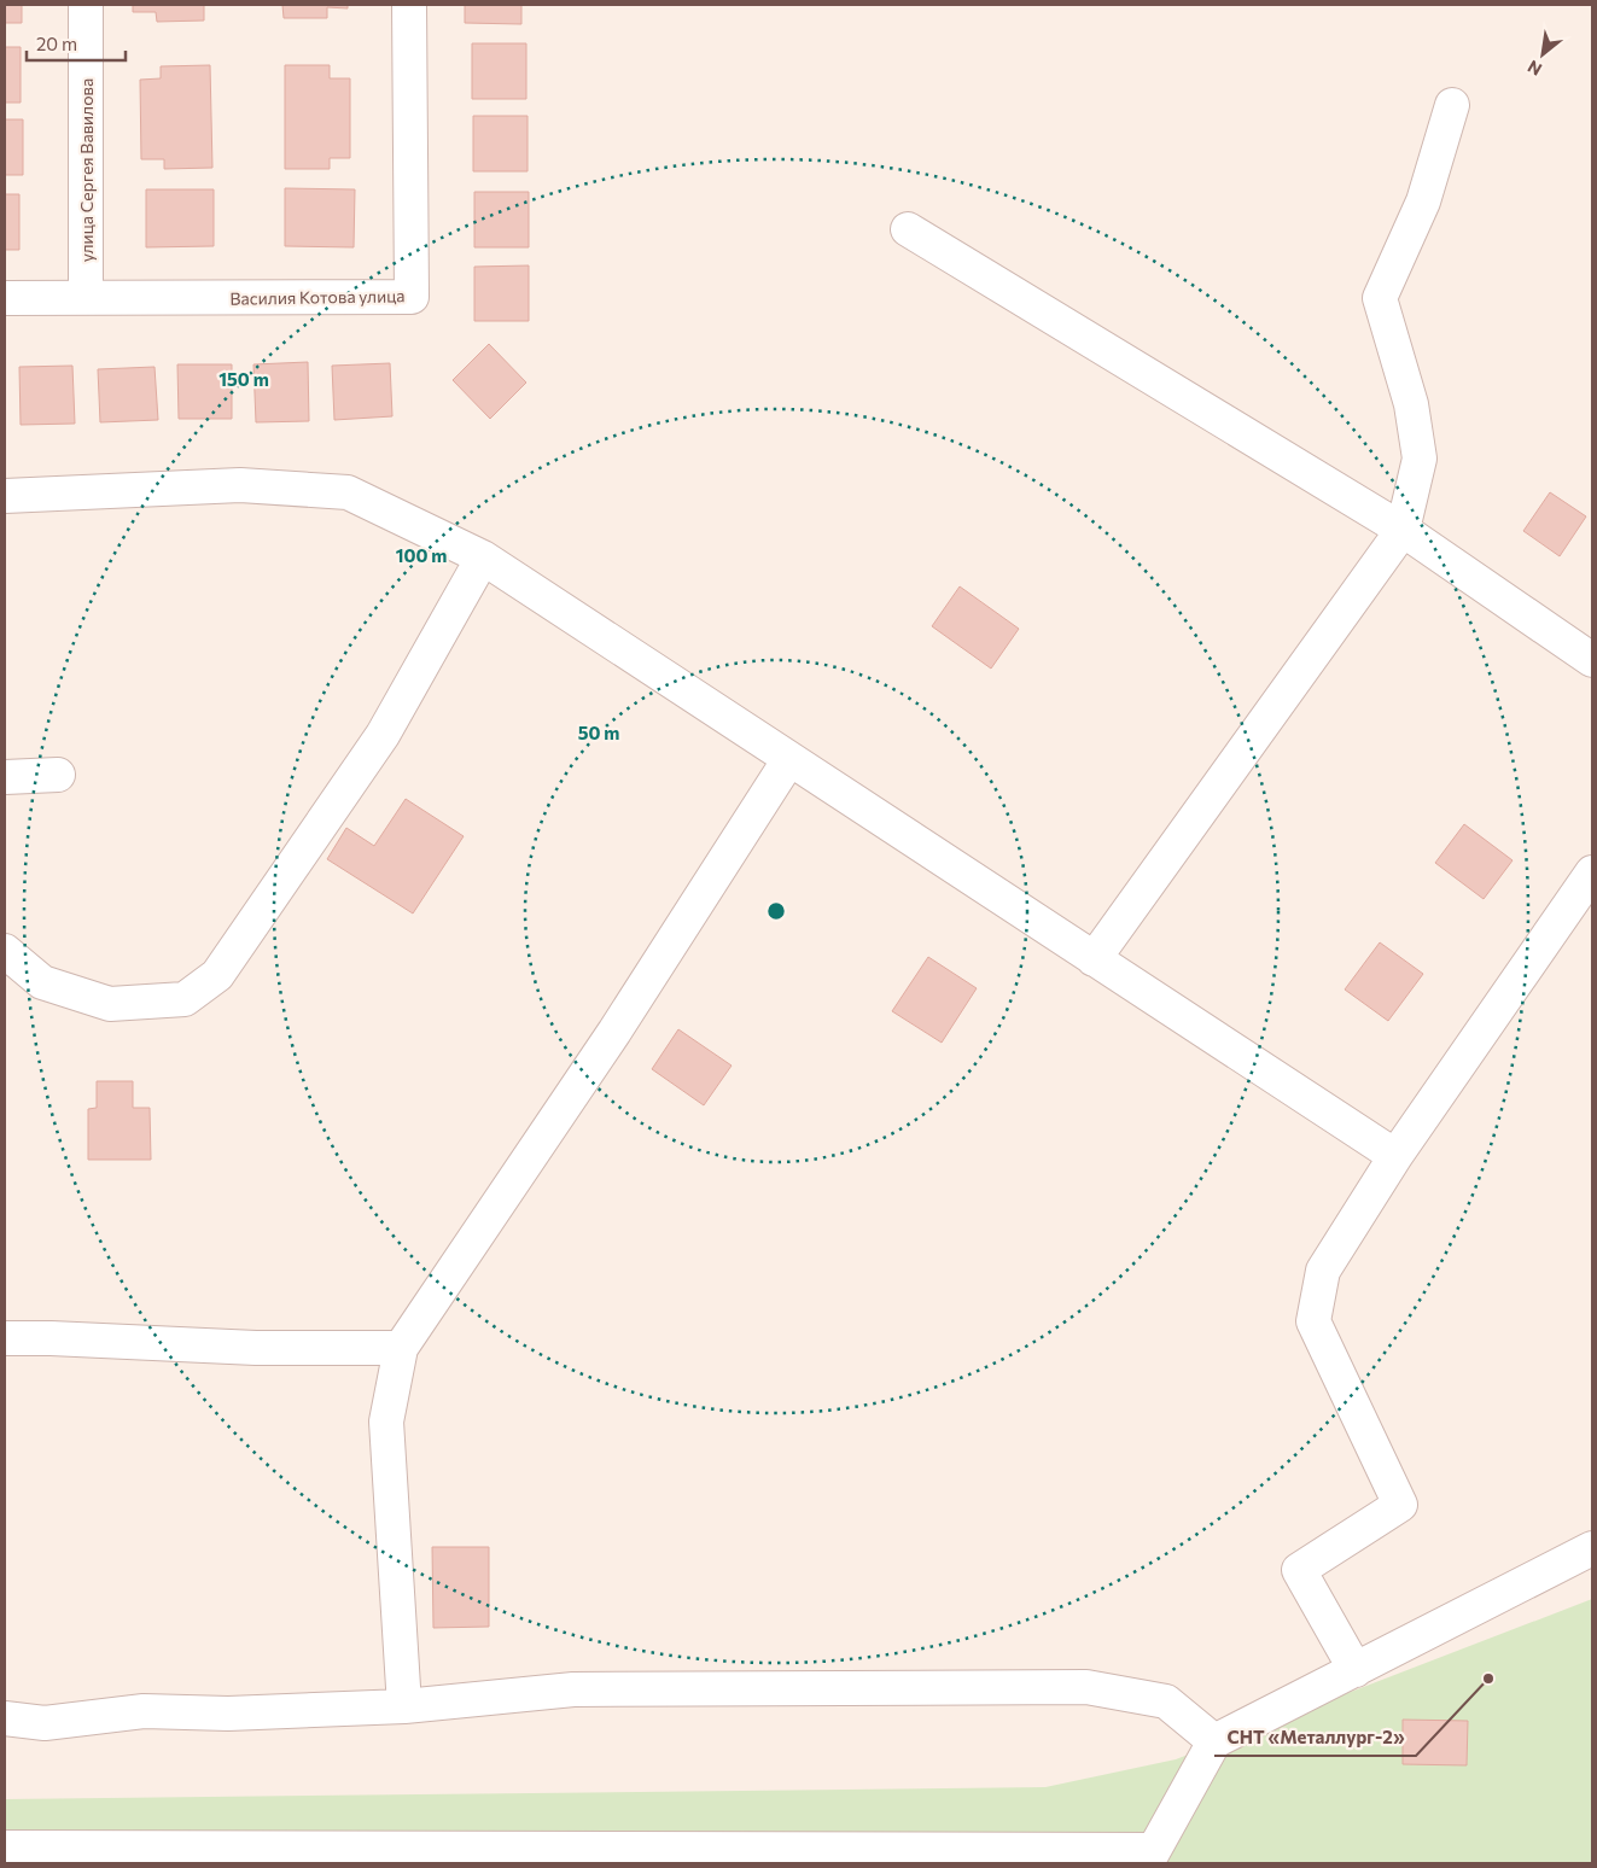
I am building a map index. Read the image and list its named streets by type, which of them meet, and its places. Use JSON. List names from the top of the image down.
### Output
{
  "streets": {
    "street": ["улица Сергея Вавилова", "Василия Котова улица"]
  },
  "crossings": [
    ["улица Сергея Вавилова", "Василия Котова улица"]
  ],
  "places": ["СНТ «Металлург-2»"],
  "scale_bar": "20 m",
  "north": "bottom left",
  "rings": ["150 m", "100 m", "50 m"]
}
